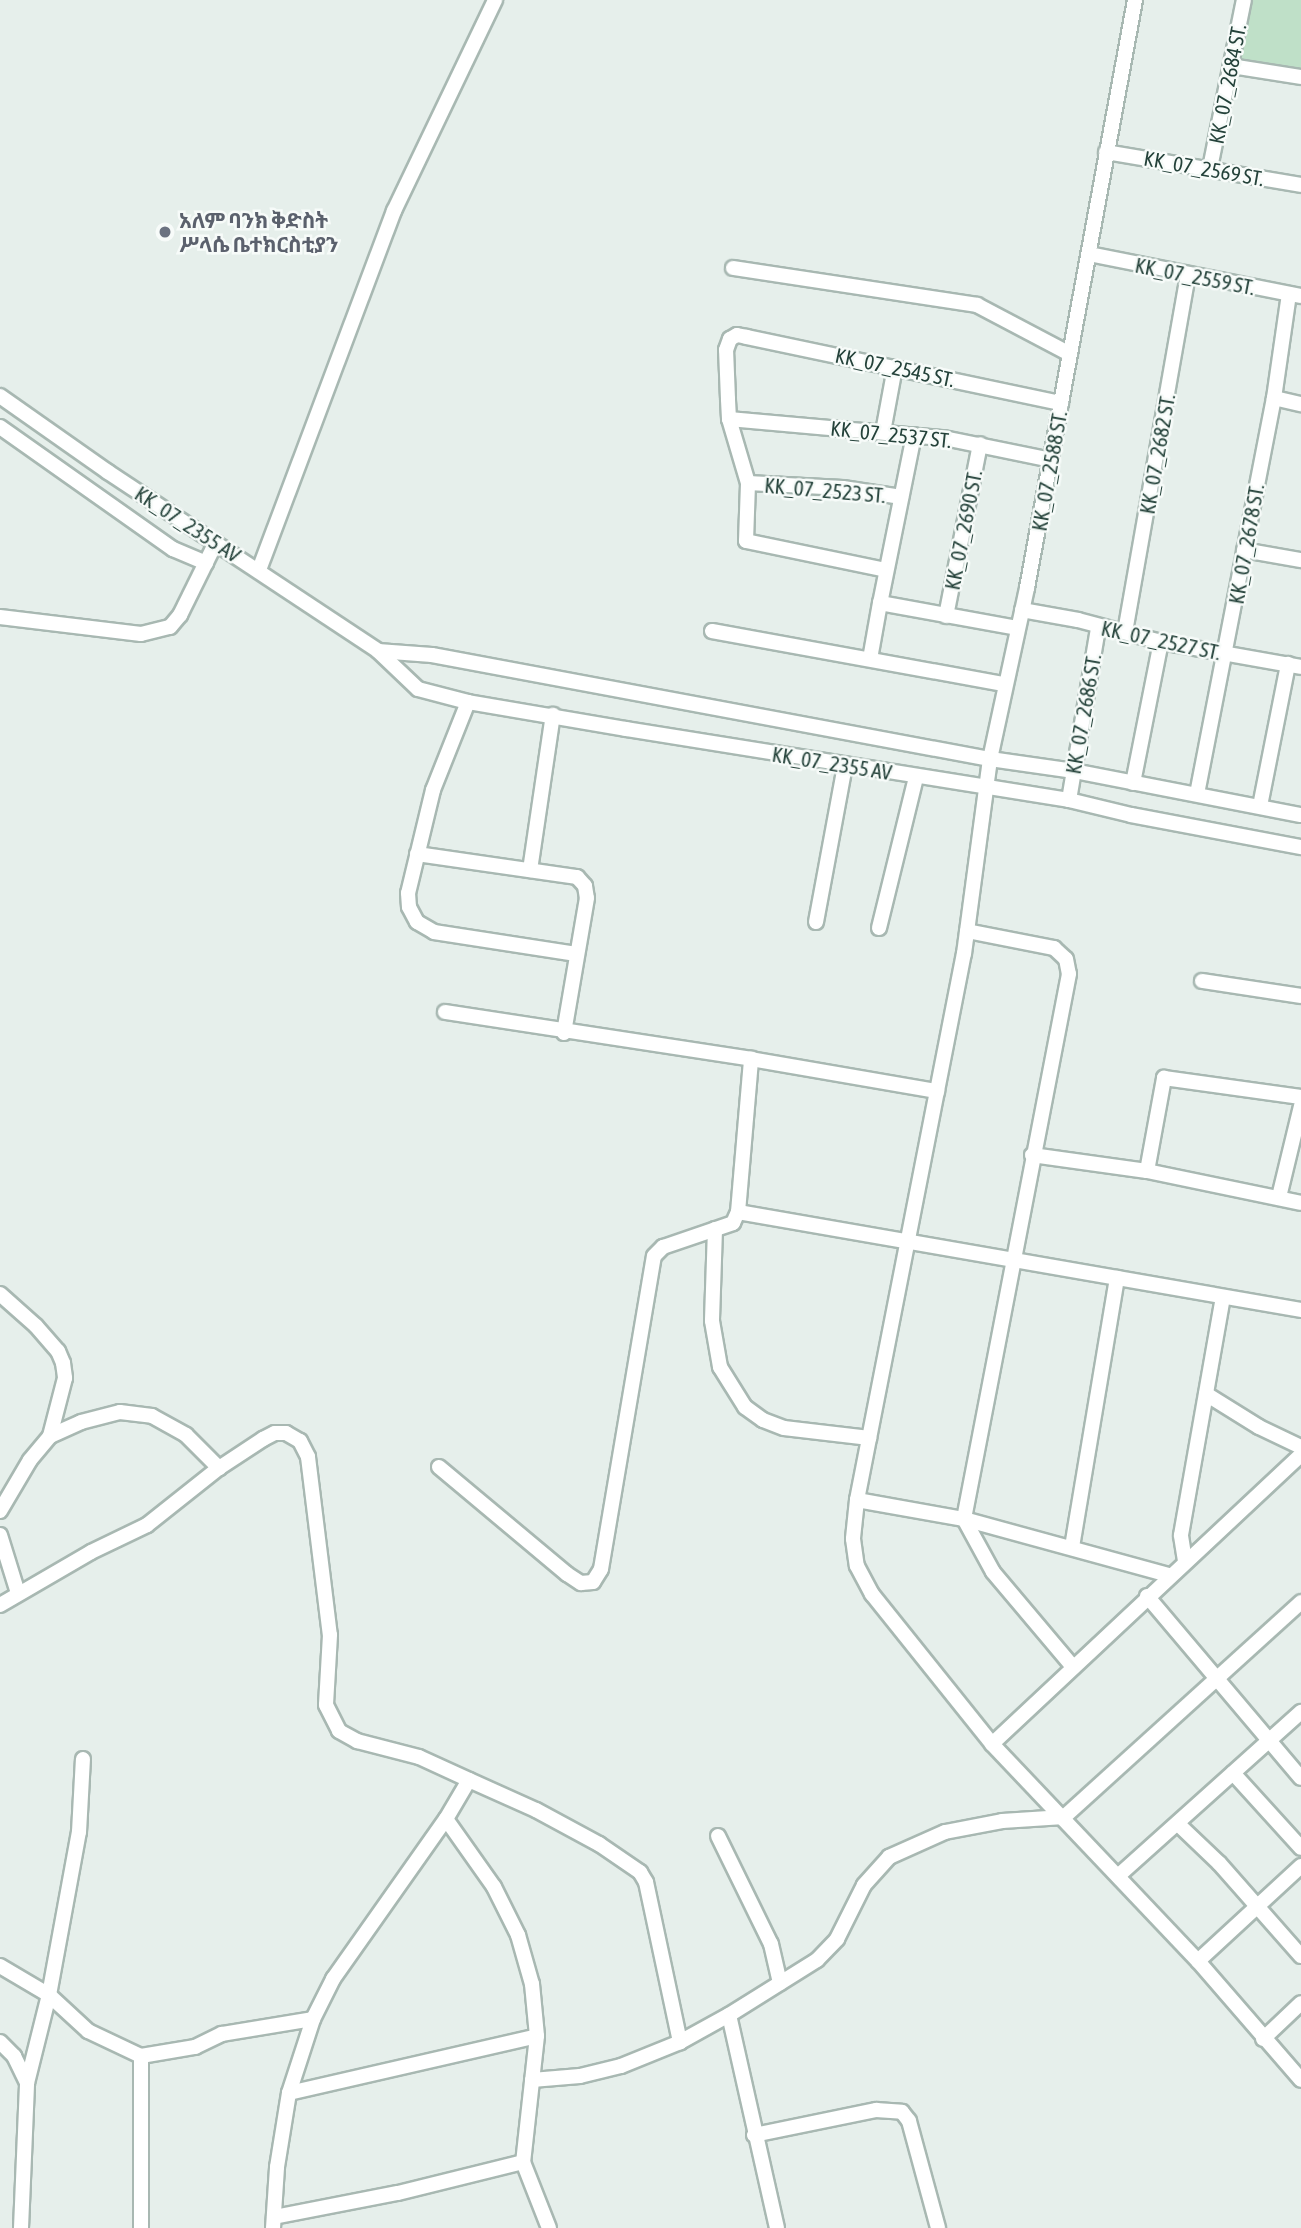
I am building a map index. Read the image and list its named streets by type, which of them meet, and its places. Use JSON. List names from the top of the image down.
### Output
{
  "streets": {
    "street": [
      "KK_07_2684 ST.",
      "KK_07_2569 ST.",
      "KK_07_2559 ST.",
      "KK_07_2545 ST.",
      "KK_07_2537 ST.",
      "KK_07_2682 ST.",
      "KK_07_2588 ST.",
      "KK_07_2523 ST.",
      "KK_07_2355 AV",
      "KK_07_2690 ST.",
      "KK_07_2678 ST.",
      "KK_07_2527 ST.",
      "KK_07_2686 ST."
    ]
  },
  "crossings": [
    ["KK_07_2684 ST.", "KK_07_2569 ST."],
    ["KK_07_2569 ST.", "KK_07_2588 ST."],
    ["KK_07_2559 ST.", "KK_07_2682 ST."],
    ["KK_07_2559 ST.", "KK_07_2588 ST."],
    ["KK_07_2559 ST.", "KK_07_2678 ST."],
    ["KK_07_2545 ST.", "KK_07_2537 ST."],
    ["KK_07_2545 ST.", "KK_07_2588 ST."],
    ["KK_07_2537 ST.", "KK_07_2588 ST."],
    ["KK_07_2537 ST.", "KK_07_2690 ST."],
    ["KK_07_2682 ST.", "KK_07_2527 ST."],
    ["KK_07_2588 ST.", "KK_07_2355 AV"],
    ["KK_07_2588 ST.", "KK_07_2527 ST."],
    ["KK_07_2355 AV", "KK_07_2678 ST."],
    ["KK_07_2355 AV", "KK_07_2686 ST."],
    ["KK_07_2678 ST.", "KK_07_2527 ST."],
    ["KK_07_2527 ST.", "KK_07_2686 ST."]
  ],
  "places": ["አለም ባንክ ቅድስት ሥላሴ ቤተክርስቲያን"]
}
